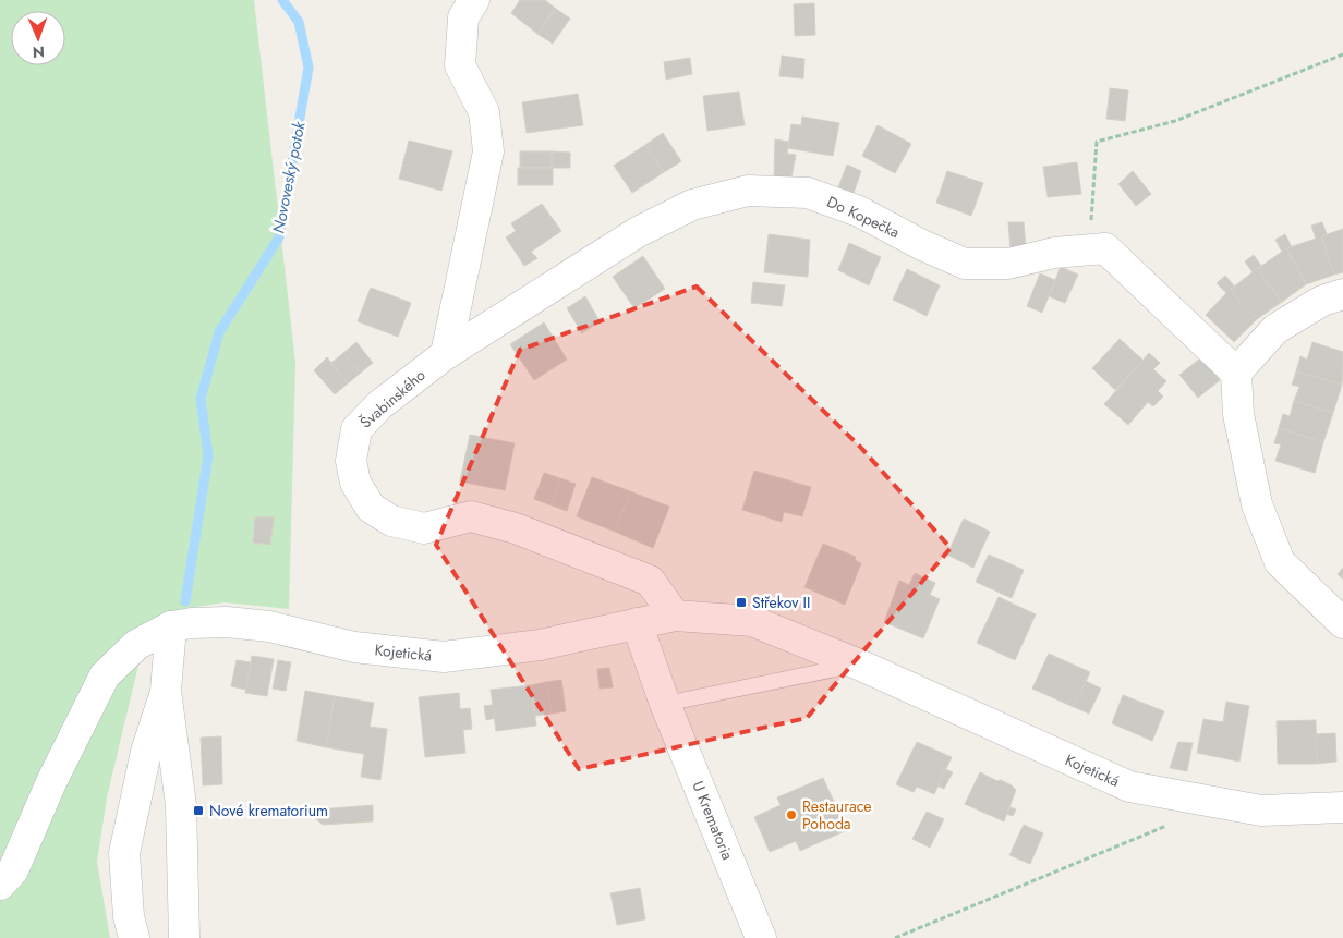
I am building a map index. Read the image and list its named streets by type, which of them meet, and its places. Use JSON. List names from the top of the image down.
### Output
{
  "streets": {
    "street": [
      "Do Kopečka",
      "Švabinského",
      "Kojetická",
      "U Krematoria"
    ]
  },
  "crossings": [
    ["Do Kopečka", "Švabinského"],
    ["Švabinského", "Kojetická"]
  ],
  "water": ["Novoveský potok"],
  "places": {
    "transit": ["Střekov II", "Nové krematorium"],
    "other": ["Restaurace Pohoda"]
  },
  "north": "bottom"
}
